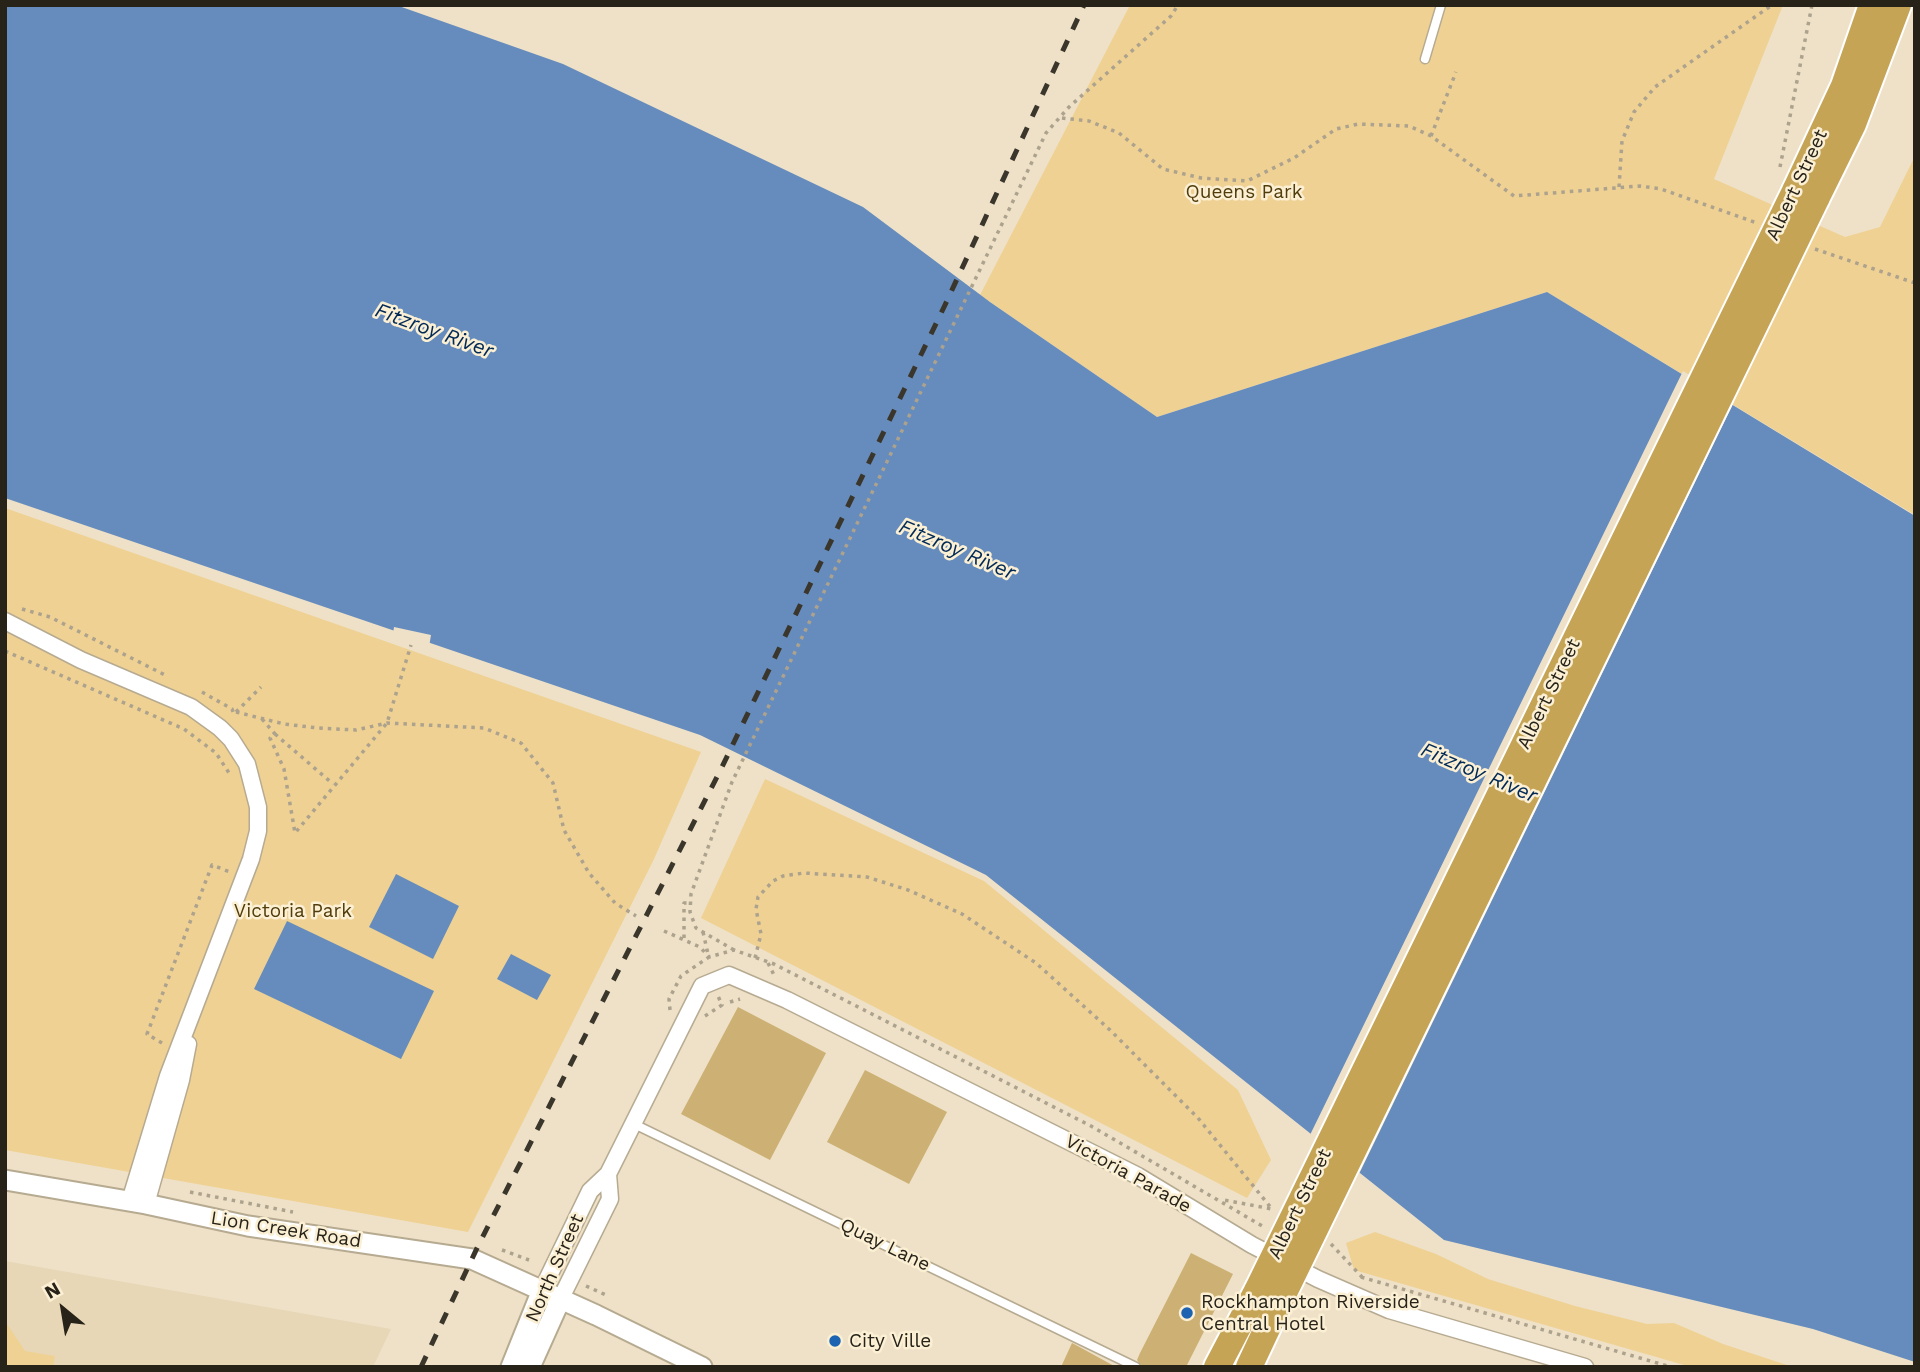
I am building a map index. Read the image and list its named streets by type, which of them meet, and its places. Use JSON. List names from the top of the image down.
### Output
{
  "streets": {
    "highway": ["Albert Street"],
    "street": ["Victoria Parade", "Lion Creek Road", "North Street"],
    "lane": ["Quay Lane"]
  },
  "crossings": [
    ["Victoria Parade", "North Street"],
    ["Lion Creek Road", "North Street"],
    ["Quay Lane", "North Street"]
  ],
  "water": ["Fitzroy River"],
  "parks": ["Queens Park", "Victoria Park"],
  "places": ["Rockhampton Riverside Central Hotel", "City Ville"],
  "north": "top left"
}
